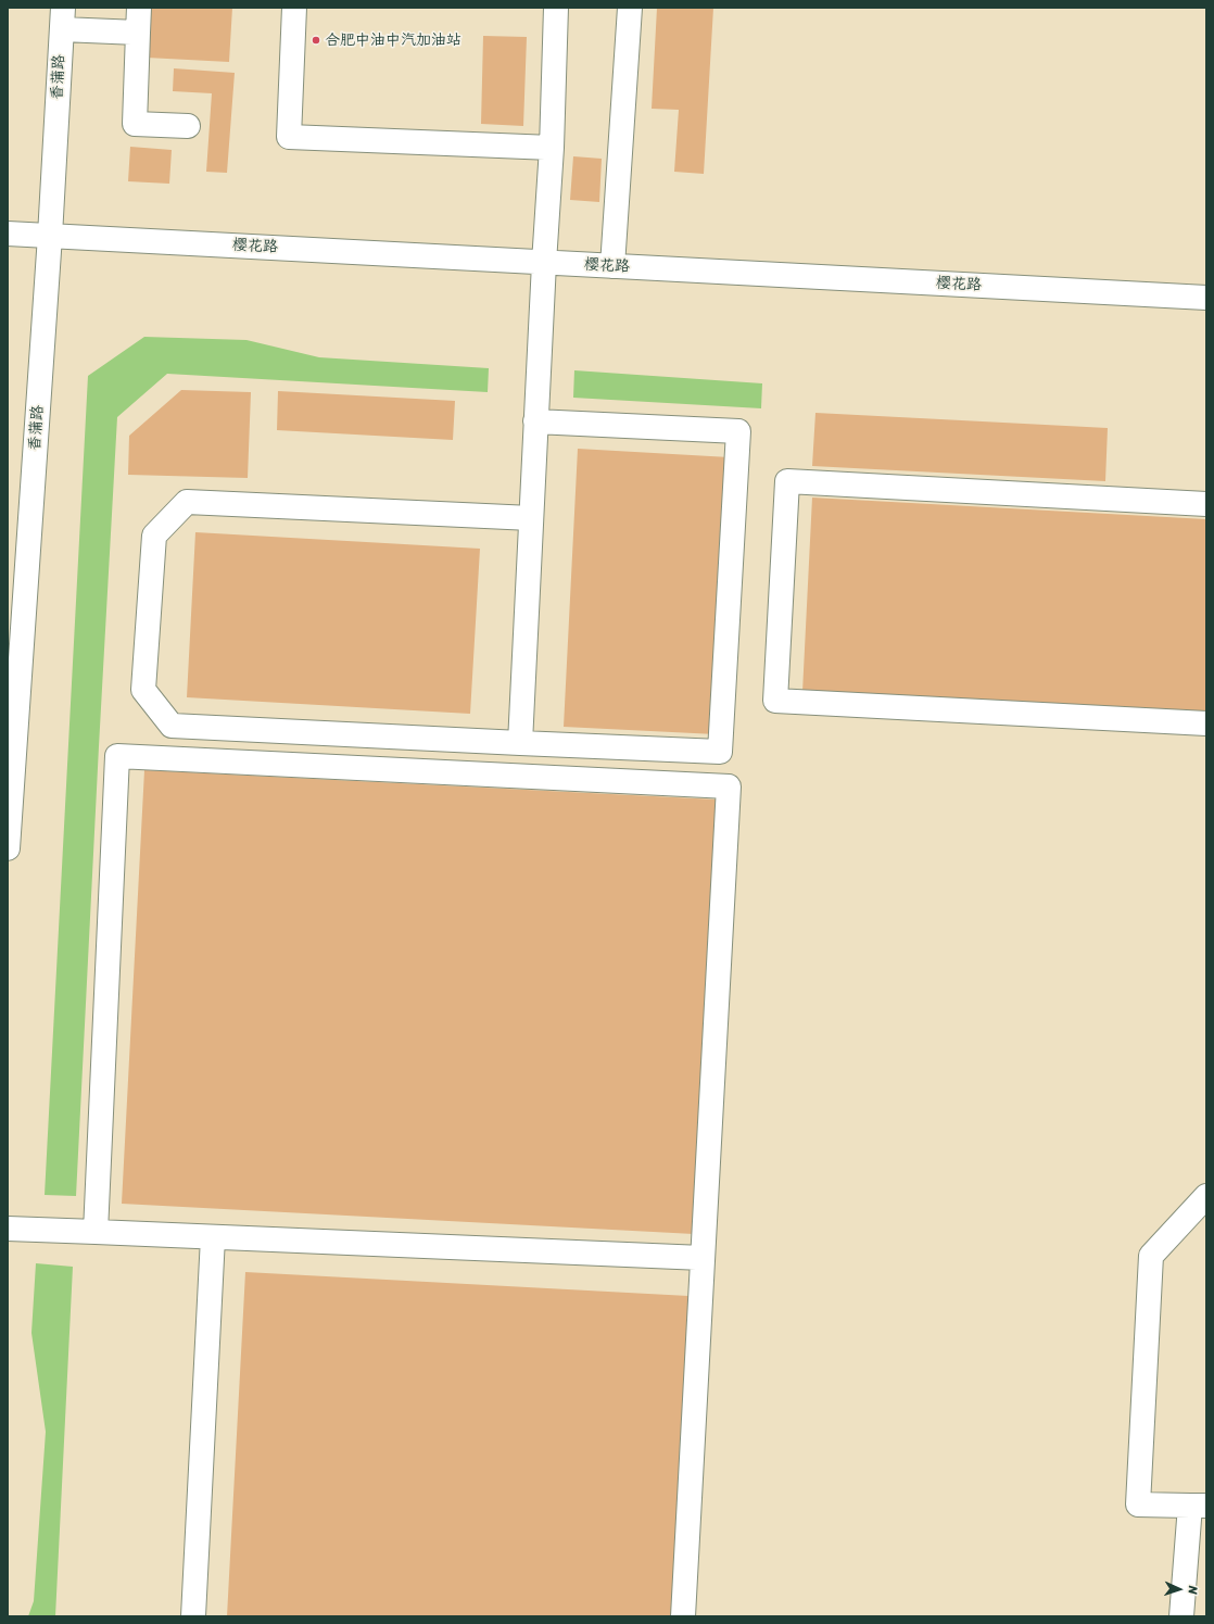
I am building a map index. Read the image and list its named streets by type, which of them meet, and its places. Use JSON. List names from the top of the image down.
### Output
{
  "streets": {
    "street": ["香蒲路", "樱花路"]
  },
  "crossings": [
    ["香蒲路", "樱花路"]
  ],
  "places": ["合肥中油中汽加油站"],
  "north": "right"
}
